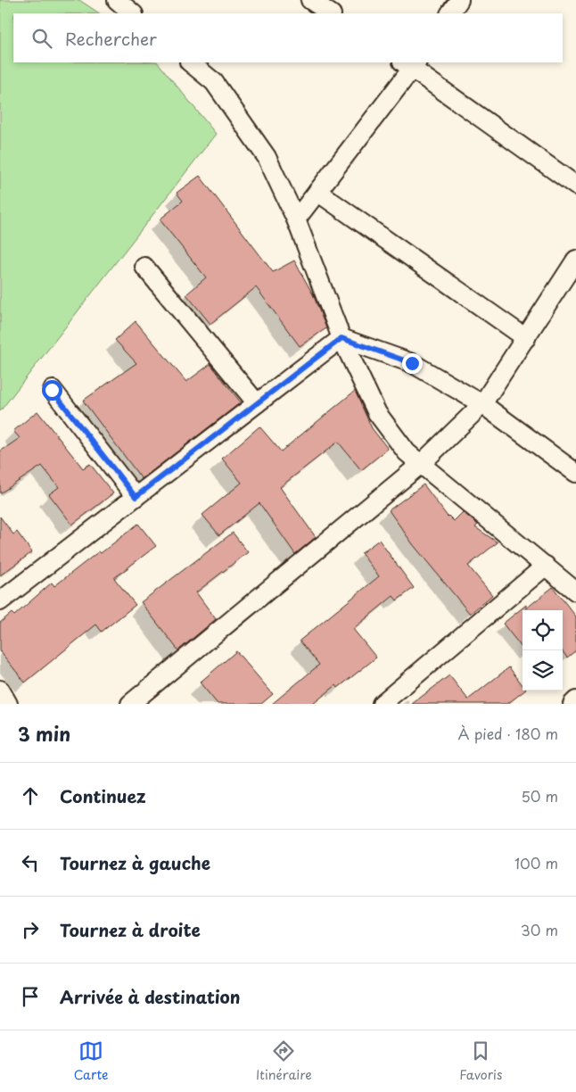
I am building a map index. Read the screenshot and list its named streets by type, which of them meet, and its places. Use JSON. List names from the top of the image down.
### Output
{
  "page": {
    "search": "Rechercher",
    "heading": ["3 min", "À pied · 180 m"],
    "list": [
      ["Continuez", "50 m"],
      ["Tournez à gauche", "100 m"],
      ["Tournez à droite", "30 m"],
      "Arrivée à destination"
    ],
    "nav": ["Carte", "Itinéraire", "Favoris"]
  }
}
